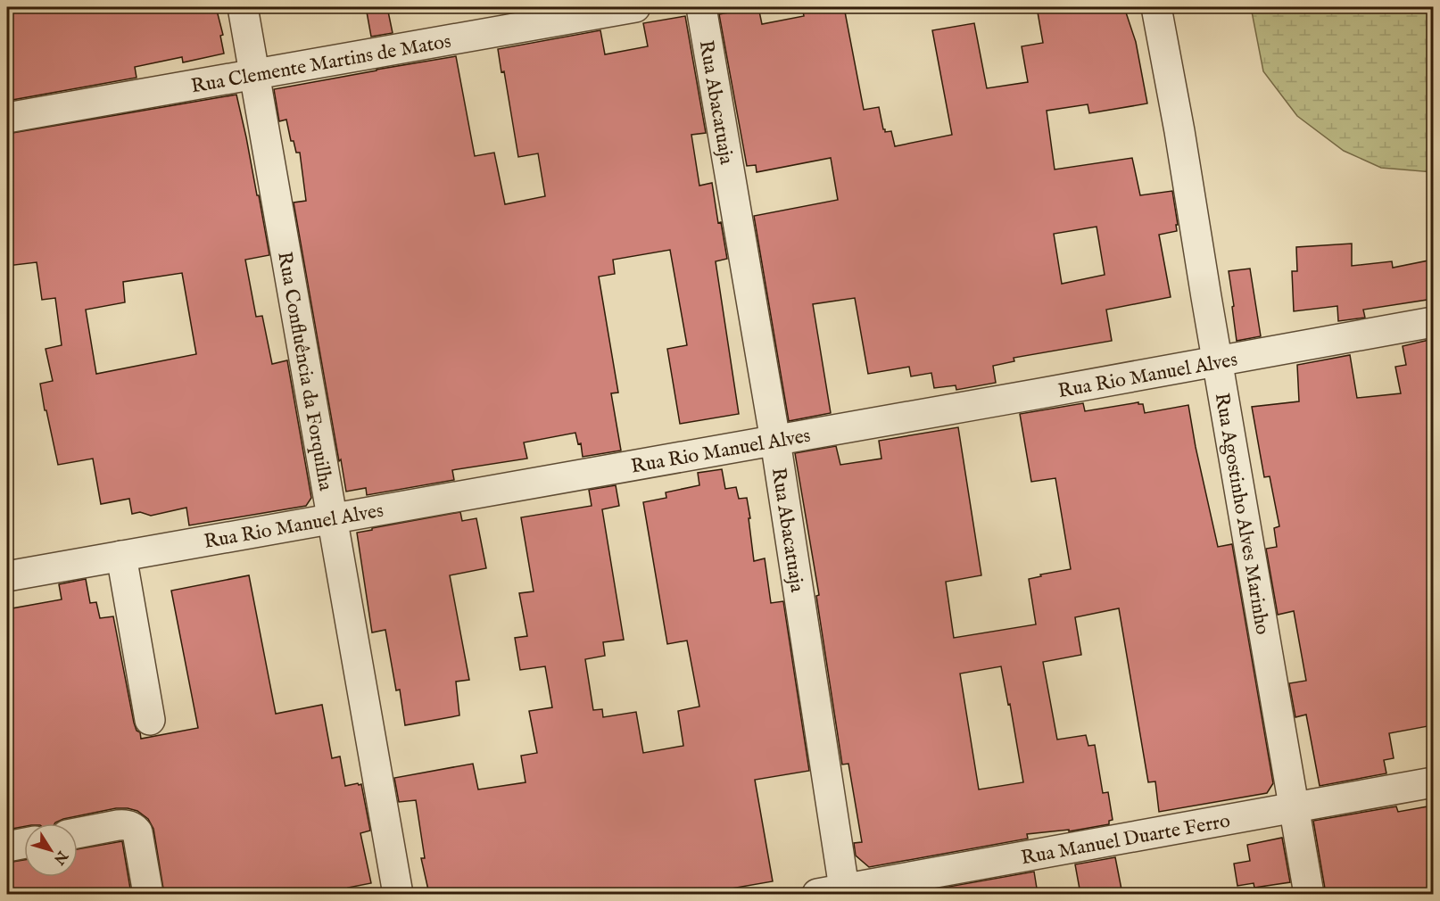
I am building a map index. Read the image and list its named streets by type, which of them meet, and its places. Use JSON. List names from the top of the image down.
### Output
{
  "streets": {
    "street": [
      "Rua Clemente Martins de Matos",
      "Rua Abacatuaja",
      "Rua Confluência da Forquilha",
      "Rua Rio Manuel Alves",
      "Rua Agostinho Alves Marinho",
      "Rua Manuel Duarte Ferro"
    ]
  },
  "crossings": [
    ["Rua Clemente Martins de Matos", "Rua Confluência da Forquilha"],
    ["Rua Abacatuaja", "Rua Rio Manuel Alves"],
    ["Rua Abacatuaja", "Rua Manuel Duarte Ferro"],
    ["Rua Confluência da Forquilha", "Rua Rio Manuel Alves"],
    ["Rua Rio Manuel Alves", "Rua Agostinho Alves Marinho"],
    ["Rua Agostinho Alves Marinho", "Rua Manuel Duarte Ferro"]
  ],
  "north": "bottom right"
}
